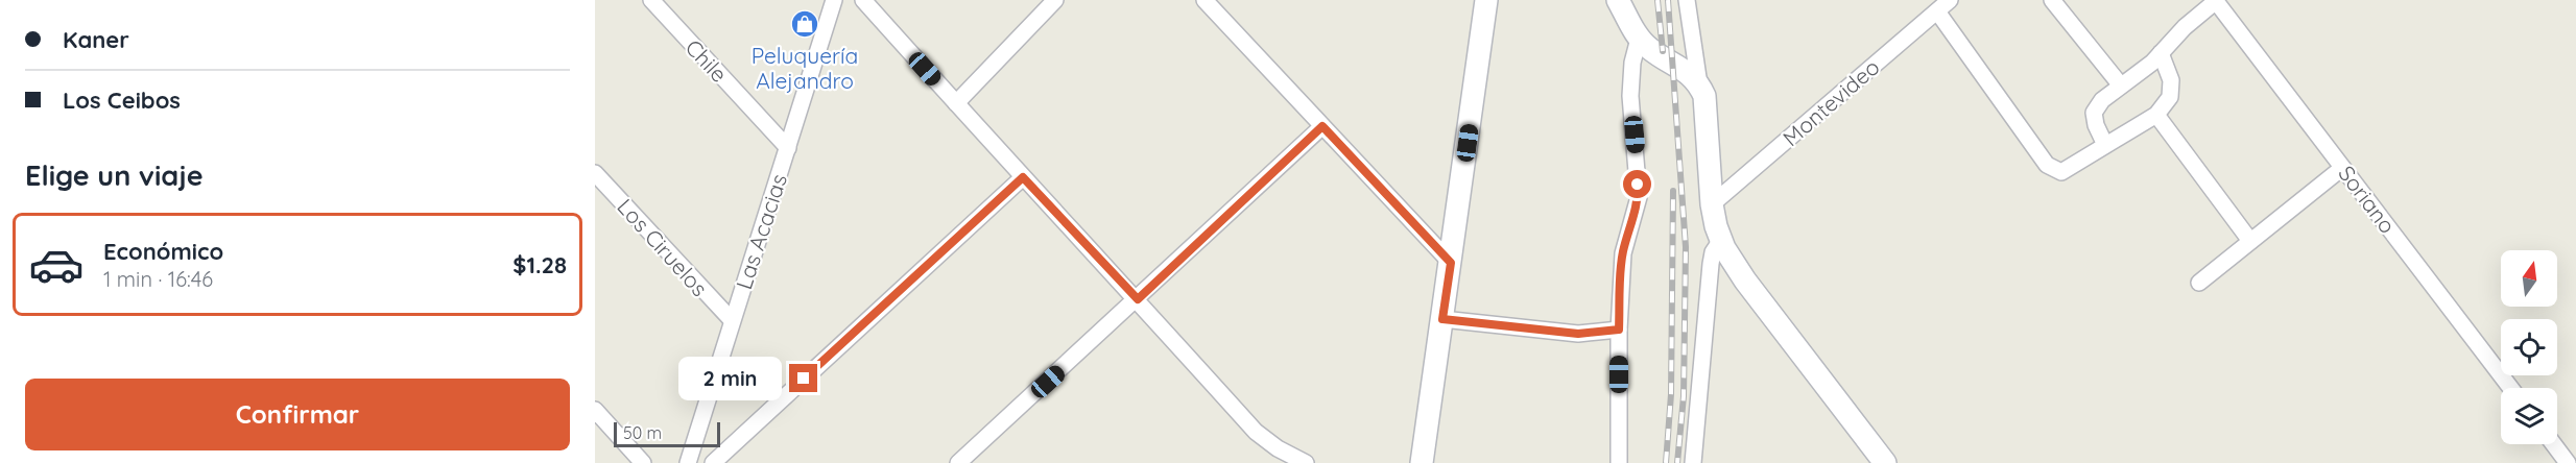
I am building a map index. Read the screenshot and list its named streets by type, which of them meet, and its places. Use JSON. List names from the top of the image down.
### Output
{
  "streets": {
    "street": [
      "Chile",
      "Montevideo",
      "Soriano",
      "Las Acacias",
      "Los Ciruelos"
    ]
  },
  "crossings": [
    ["Chile", "Las Acacias"],
    ["Las Acacias", "Los Ciruelos"]
  ],
  "places": {
    "shop": ["Peluquería Alejandro"]
  },
  "scale_bar": "50 m",
  "north": "top",
  "page": {
    "banner": ["Kaner", "Los Ceibos"],
    "heading": "Elige un viaje",
    "list": [
      {
        "name": "Económico",
        "note": "1 min · 16:46",
        "value": "$1.28"
      }
    ],
    "bubble": "2 min",
    "buttons": "Confirmar",
    "scale": "50 m"
  }
}
